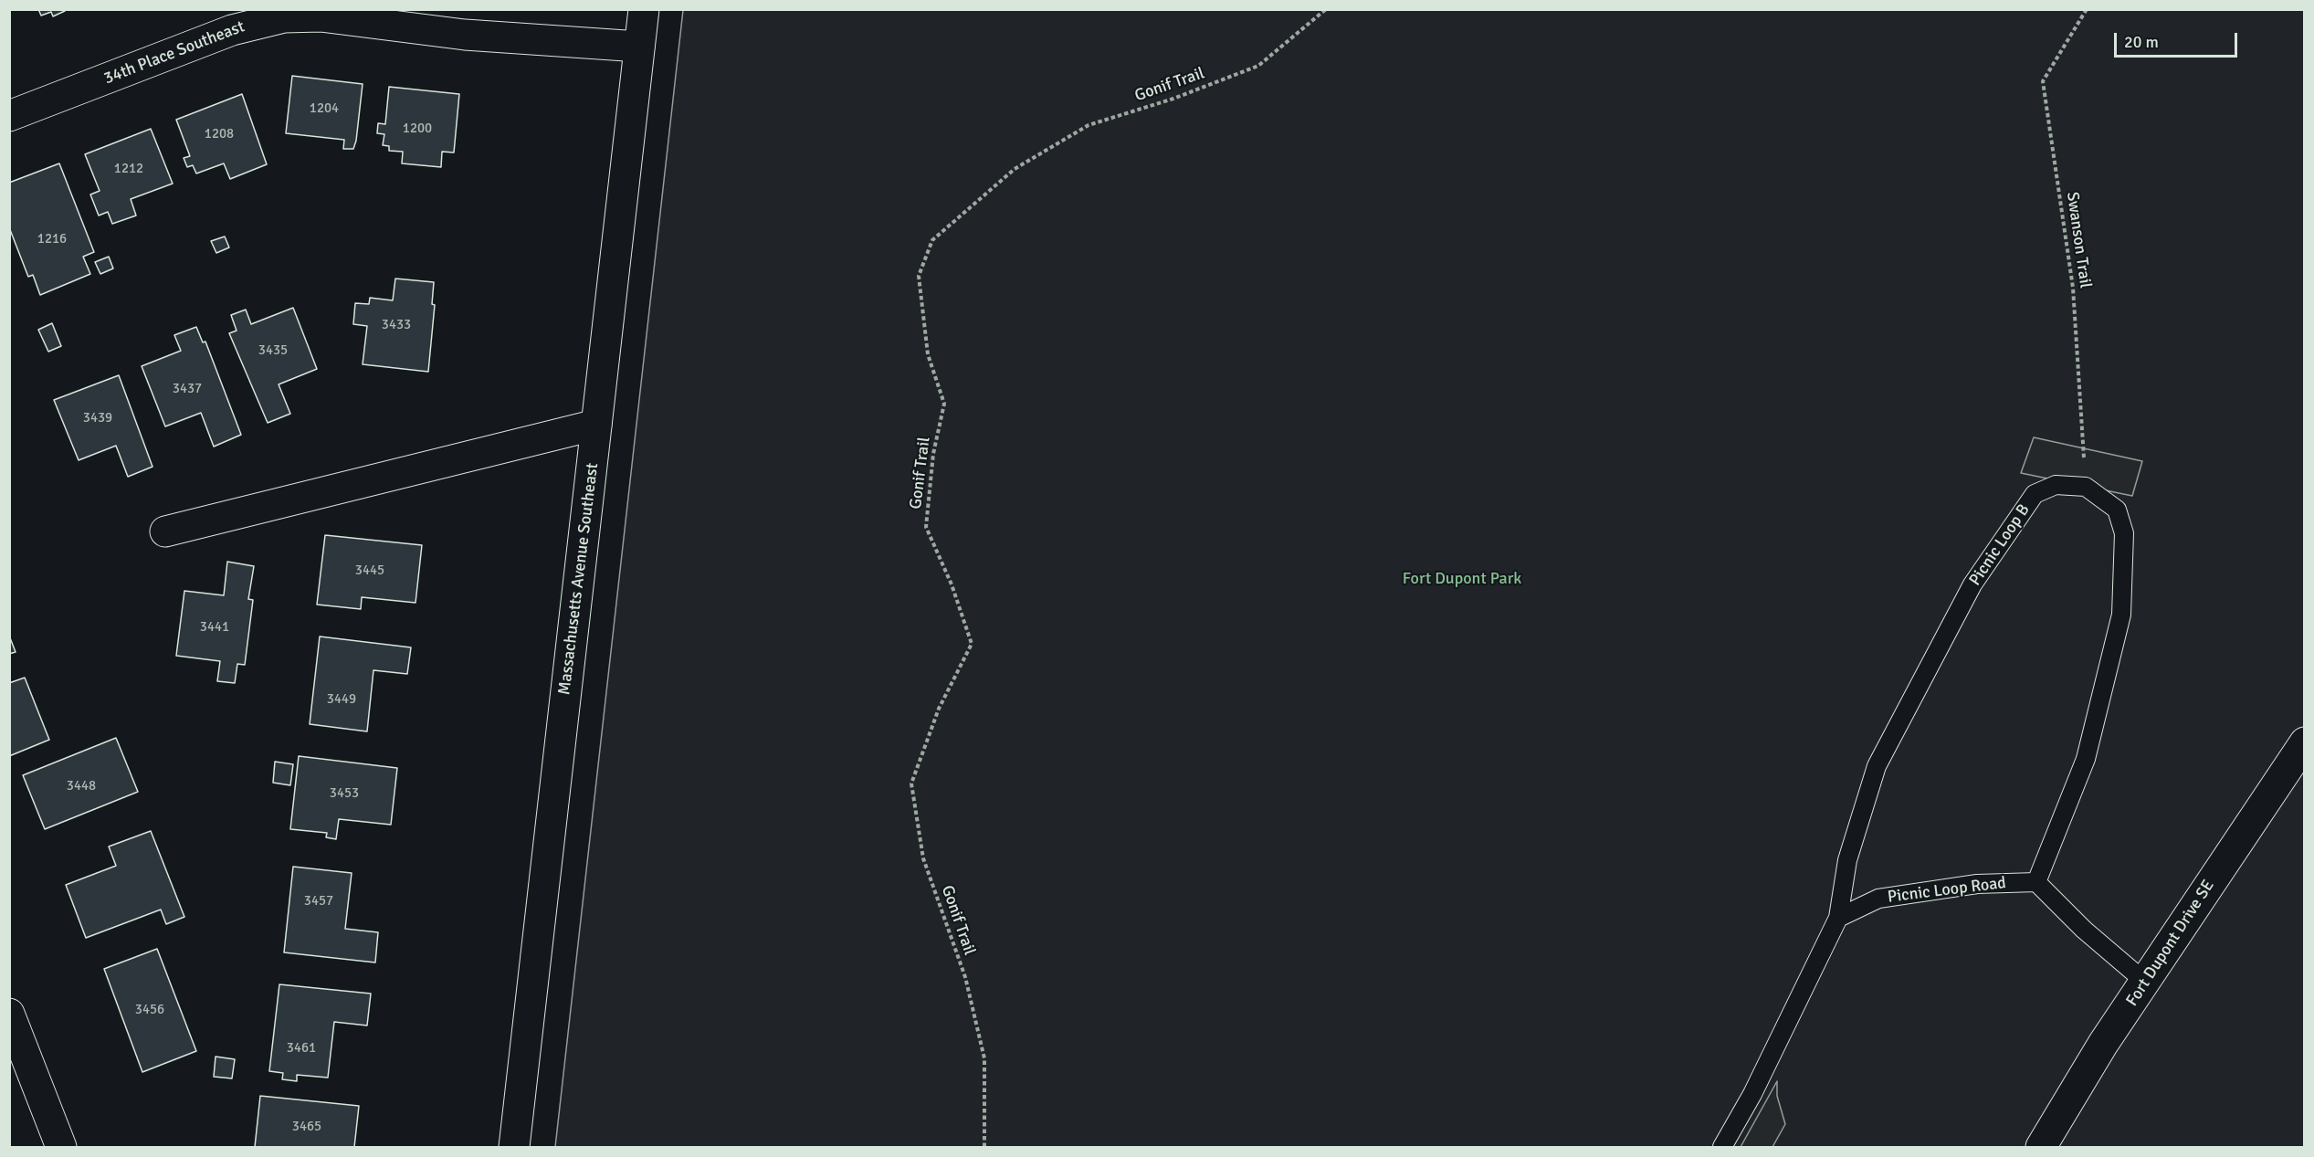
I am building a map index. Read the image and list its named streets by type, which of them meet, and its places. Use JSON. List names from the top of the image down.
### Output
{
  "streets": {
    "street": ["34th Place Southeast", "Massachusetts Avenue Southeast", "Fort Dupont Drive SE"],
    "lane": ["Picnic Loop B", "Picnic Loop Road"],
    "path": ["Gonif Trail", "Swanson Trail"]
  },
  "crossings": [
    ["34th Place Southeast", "Massachusetts Avenue Southeast"],
    ["Swanson Trail", "Picnic Loop B"],
    ["Picnic Loop B", "Picnic Loop Road"]
  ],
  "parks": ["Fort Dupont Park"],
  "house_numbers": [
    "1204",
    "1200",
    "1208",
    "1212",
    "1216",
    "3433",
    "3435",
    "3437",
    "3439",
    "3445",
    "3441",
    "3449",
    "3448",
    "3453",
    "3457",
    "3456",
    "3461",
    "3465"
  ],
  "scale_bar": "20 m"
}
